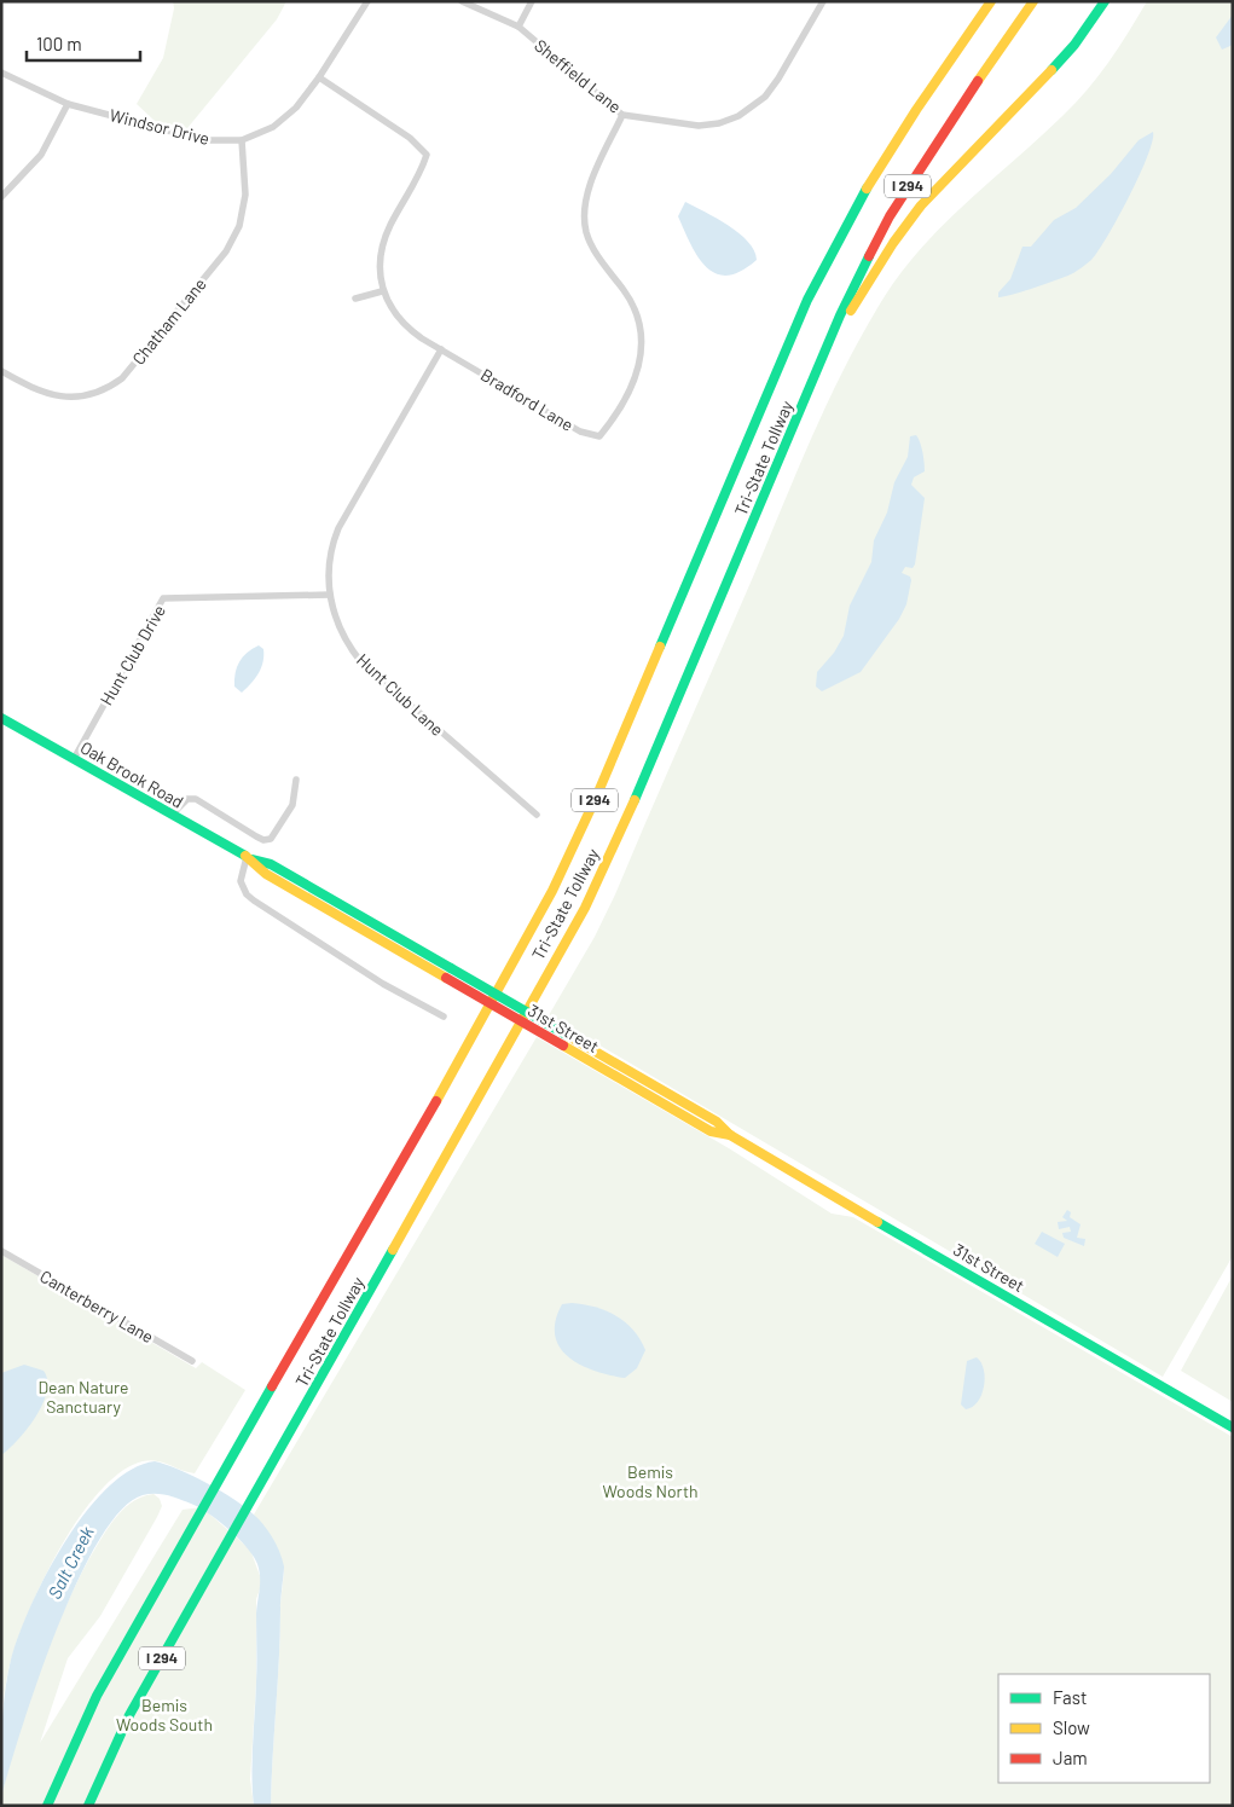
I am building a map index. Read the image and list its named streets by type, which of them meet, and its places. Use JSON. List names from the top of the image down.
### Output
{
  "streets": {
    "main road": [
      "I 294",
      "Tri-State Tollway",
      "Oak Brook Road",
      "31st Street"
    ],
    "street": [
      "Sheffield Lane",
      "Windsor Drive",
      "Chatham Lane",
      "Bradford Lane",
      "Hunt Club Drive",
      "Hunt Club Lane",
      "Canterberry Lane"
    ]
  },
  "crossings": [
    ["Sheffield Lane", "Bradford Lane"],
    ["Windsor Drive", "Chatham Lane"],
    ["Bradford Lane", "Hunt Club Lane"],
    ["Hunt Club Drive", "Hunt Club Lane"],
    ["Hunt Club Drive", "Oak Brook Road"],
    ["Oak Brook Road", "31st Street"]
  ],
  "water": ["Salt Creek"],
  "parks": ["Dean Nature Sanctuary", "Bemis Woods North", "Bemis Woods South"],
  "legend": ["Fast", "Slow", "Jam"],
  "scale_bar": "100 m"
}
